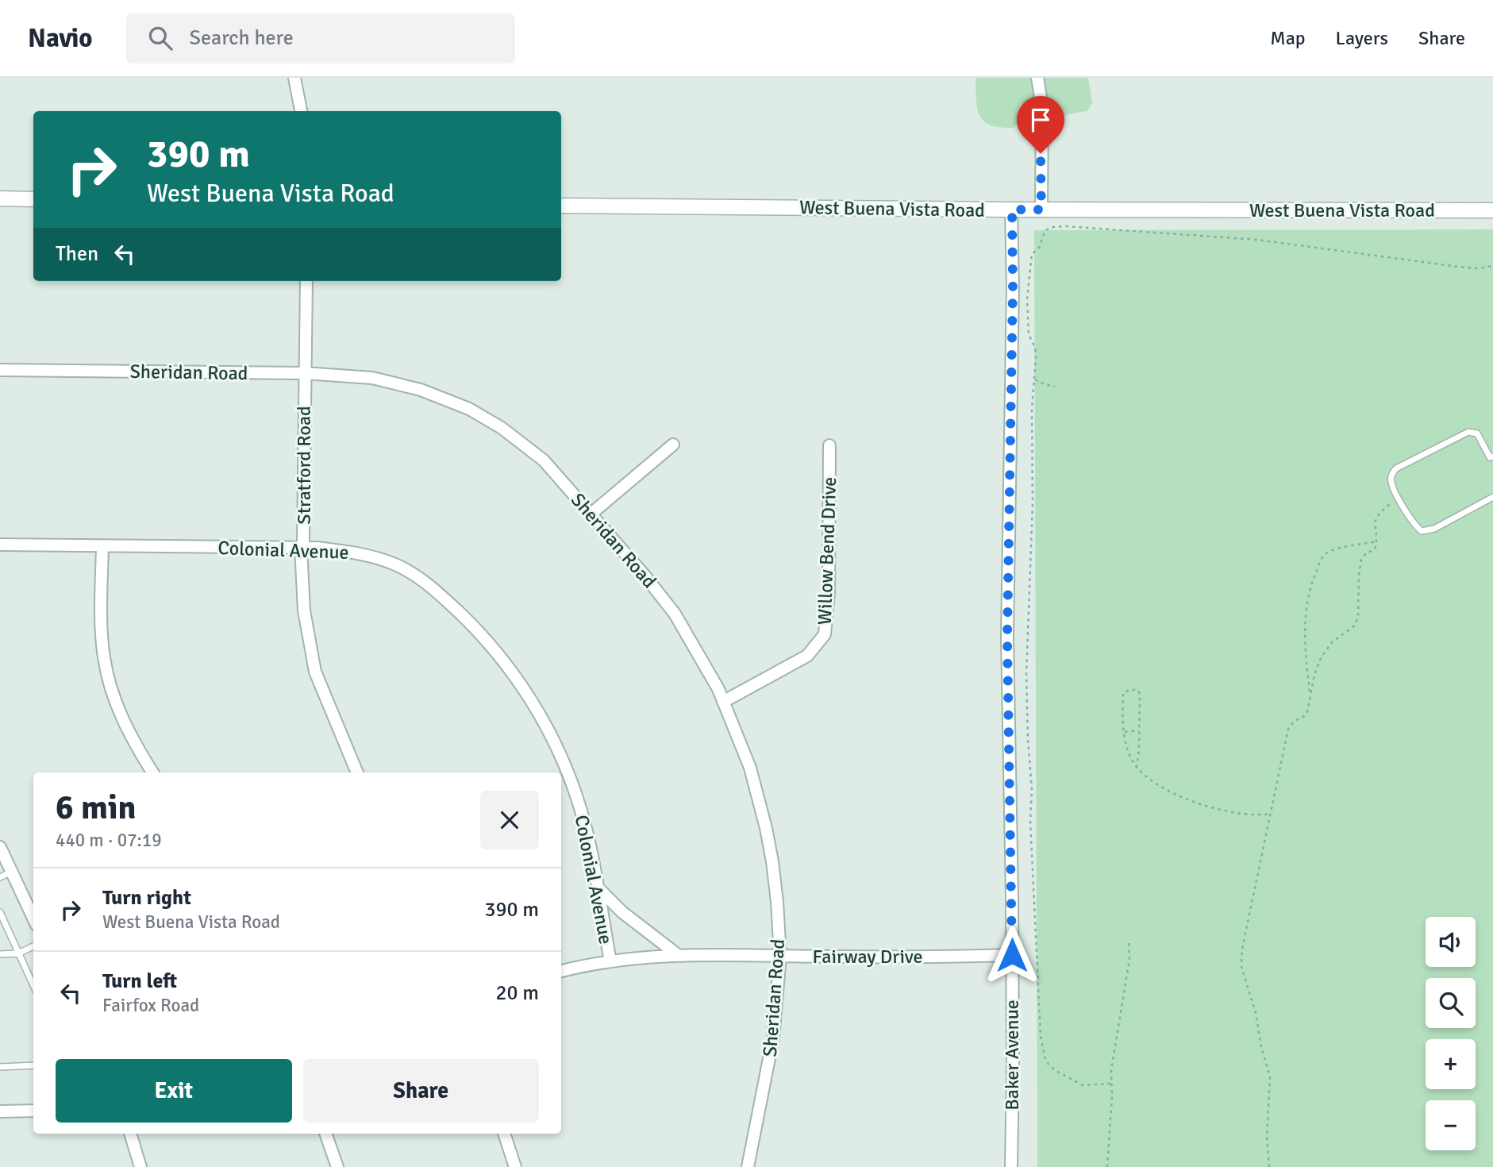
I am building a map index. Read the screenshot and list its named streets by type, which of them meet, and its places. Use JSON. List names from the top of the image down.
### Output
{
  "streets": {
    "street": [
      "West Buena Vista Road",
      "Sheridan Road",
      "Stratford Road",
      "Colonial Avenue",
      "Willow Bend Drive",
      "Fairway Drive",
      "Baker Avenue"
    ]
  },
  "crossings": [
    ["West Buena Vista Road", "Baker Avenue"],
    ["Sheridan Road", "Stratford Road"],
    ["Sheridan Road", "Willow Bend Drive"],
    ["Sheridan Road", "Fairway Drive"],
    ["Stratford Road", "Colonial Avenue"],
    ["Colonial Avenue", "Fairway Drive"],
    ["Fairway Drive", "Baker Avenue"]
  ],
  "page": {
    "header": "Navio",
    "search": "Search here",
    "nav": ["Map", "Layers", "Share"],
    "turn": ["390 m", "West Buena Vista Road"],
    "then": "Then",
    "heading": ["6 min", "440 m · 07:19"],
    "list": [
      {
        "name": "Turn right",
        "note": "West Buena Vista Road",
        "value": "390 m"
      },
      {
        "name": "Turn left",
        "note": "Fairfox Road",
        "value": "20 m"
      }
    ],
    "map_buttons": ["+", "−"],
    "buttons": ["Exit", "Share"]
  }
}
